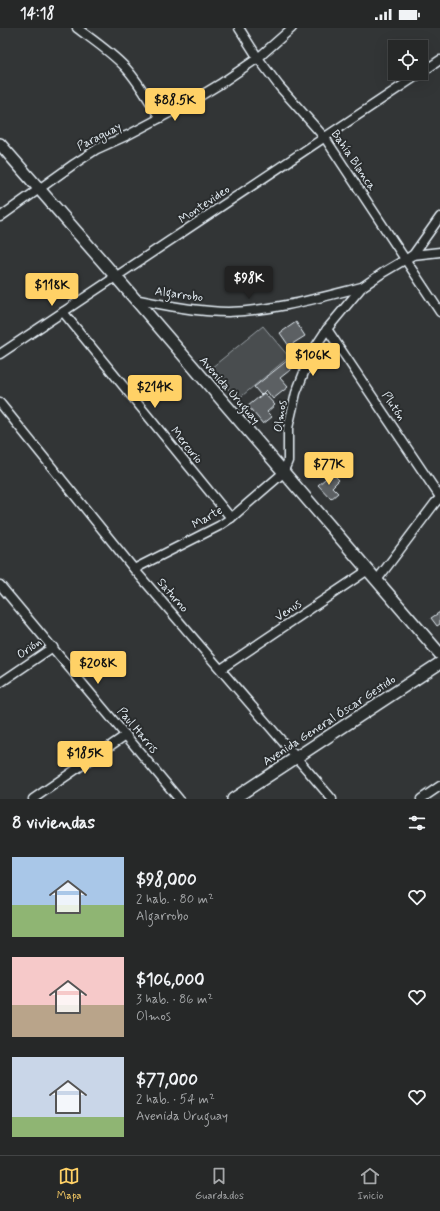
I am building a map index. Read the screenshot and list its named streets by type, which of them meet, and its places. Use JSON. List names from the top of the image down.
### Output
{
  "streets": {
    "street": [
      "Paraguay",
      "Bahía Blanca",
      "Montevideo",
      "Algarrobo",
      "Avenida Uruguay",
      "Plutón",
      "Olmos",
      "Mercurio",
      "Marte",
      "Saturno",
      "Venus",
      "Orión",
      "Avenida General Óscar Gestido",
      "Paul Harris"
    ]
  },
  "crossings": [
    ["Paraguay", "Bahía Blanca"],
    ["Paraguay", "Avenida Uruguay"],
    ["Bahía Blanca", "Montevideo"],
    ["Montevideo", "Avenida Uruguay"],
    ["Montevideo", "Mercurio"],
    ["Algarrobo", "Avenida Uruguay"],
    ["Algarrobo", "Olmos"],
    ["Avenida Uruguay", "Olmos"],
    ["Avenida Uruguay", "Marte"],
    ["Avenida Uruguay", "Venus"],
    ["Plutón", "Olmos"],
    ["Olmos", "Marte"],
    ["Mercurio", "Marte"],
    ["Marte", "Saturno"],
    ["Saturno", "Venus"],
    ["Saturno", "Avenida General Óscar Gestido"],
    ["Orión", "Paul Harris"]
  ],
  "page": {
    "status": "14:18",
    "price": [
      "$88.5K",
      "$98K",
      "$118K",
      "$106K",
      "$214K",
      "$77K",
      "$208K",
      "$185K"
    ],
    "heading": "8 viviendas",
    "list": [
      {
        "name": "$98,000",
        "note": "2 hab. · 80 m² · Algarrobo"
      },
      {
        "name": "$106,000",
        "note": "3 hab. · 86 m² · Olmos"
      },
      {
        "name": "$77,000",
        "note": "2 hab. · 54 m² · Avenida Uruguay"
      }
    ],
    "tabs": ["Mapa", "Guardados", "Inicio"]
  }
}
